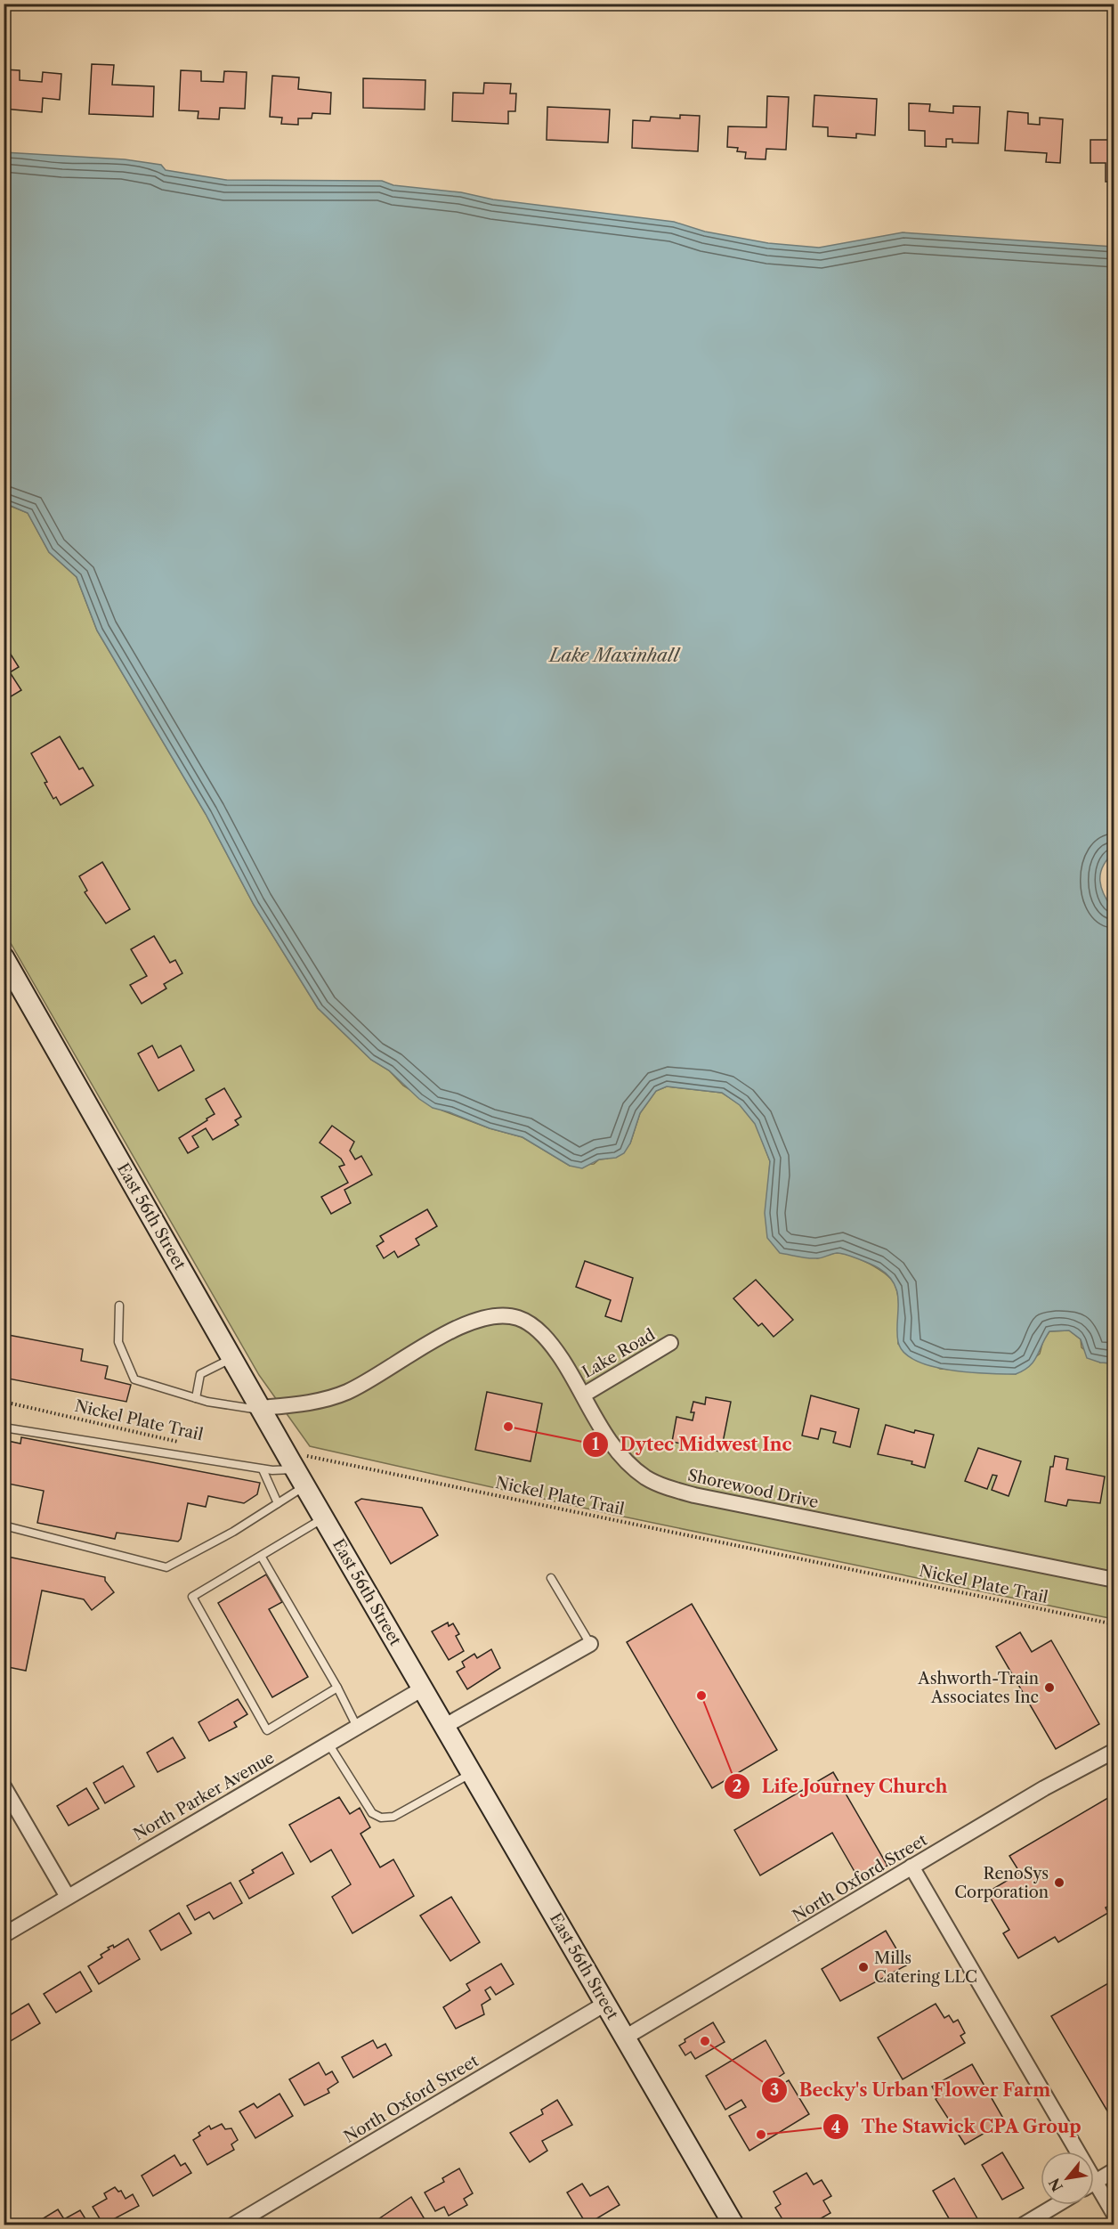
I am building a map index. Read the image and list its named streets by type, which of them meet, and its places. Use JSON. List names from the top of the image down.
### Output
{
  "streets": {
    "street": [
      "East 56th Street",
      "Lake Road",
      "Shorewood Drive",
      "North Parker Avenue",
      "North Oxford Street"
    ],
    "path": ["Nickel Plate Trail"]
  },
  "crossings": [
    ["East 56th Street", "Nickel Plate Trail"],
    ["East 56th Street", "Shorewood Drive"],
    ["East 56th Street", "North Parker Avenue"],
    ["East 56th Street", "North Oxford Street"],
    ["Lake Road", "Shorewood Drive"]
  ],
  "water": ["Lake Maxinhall"],
  "places": [
    "Dytec Midwest Inc",
    "Ashworth-Train Associates Inc",
    "Life Journey Church",
    "RenoSys Corporation",
    "Mills Catering LLC",
    "Becky's Urban Flower Farm",
    "The Stawick CPA Group"
  ],
  "north": "bottom left"
}
